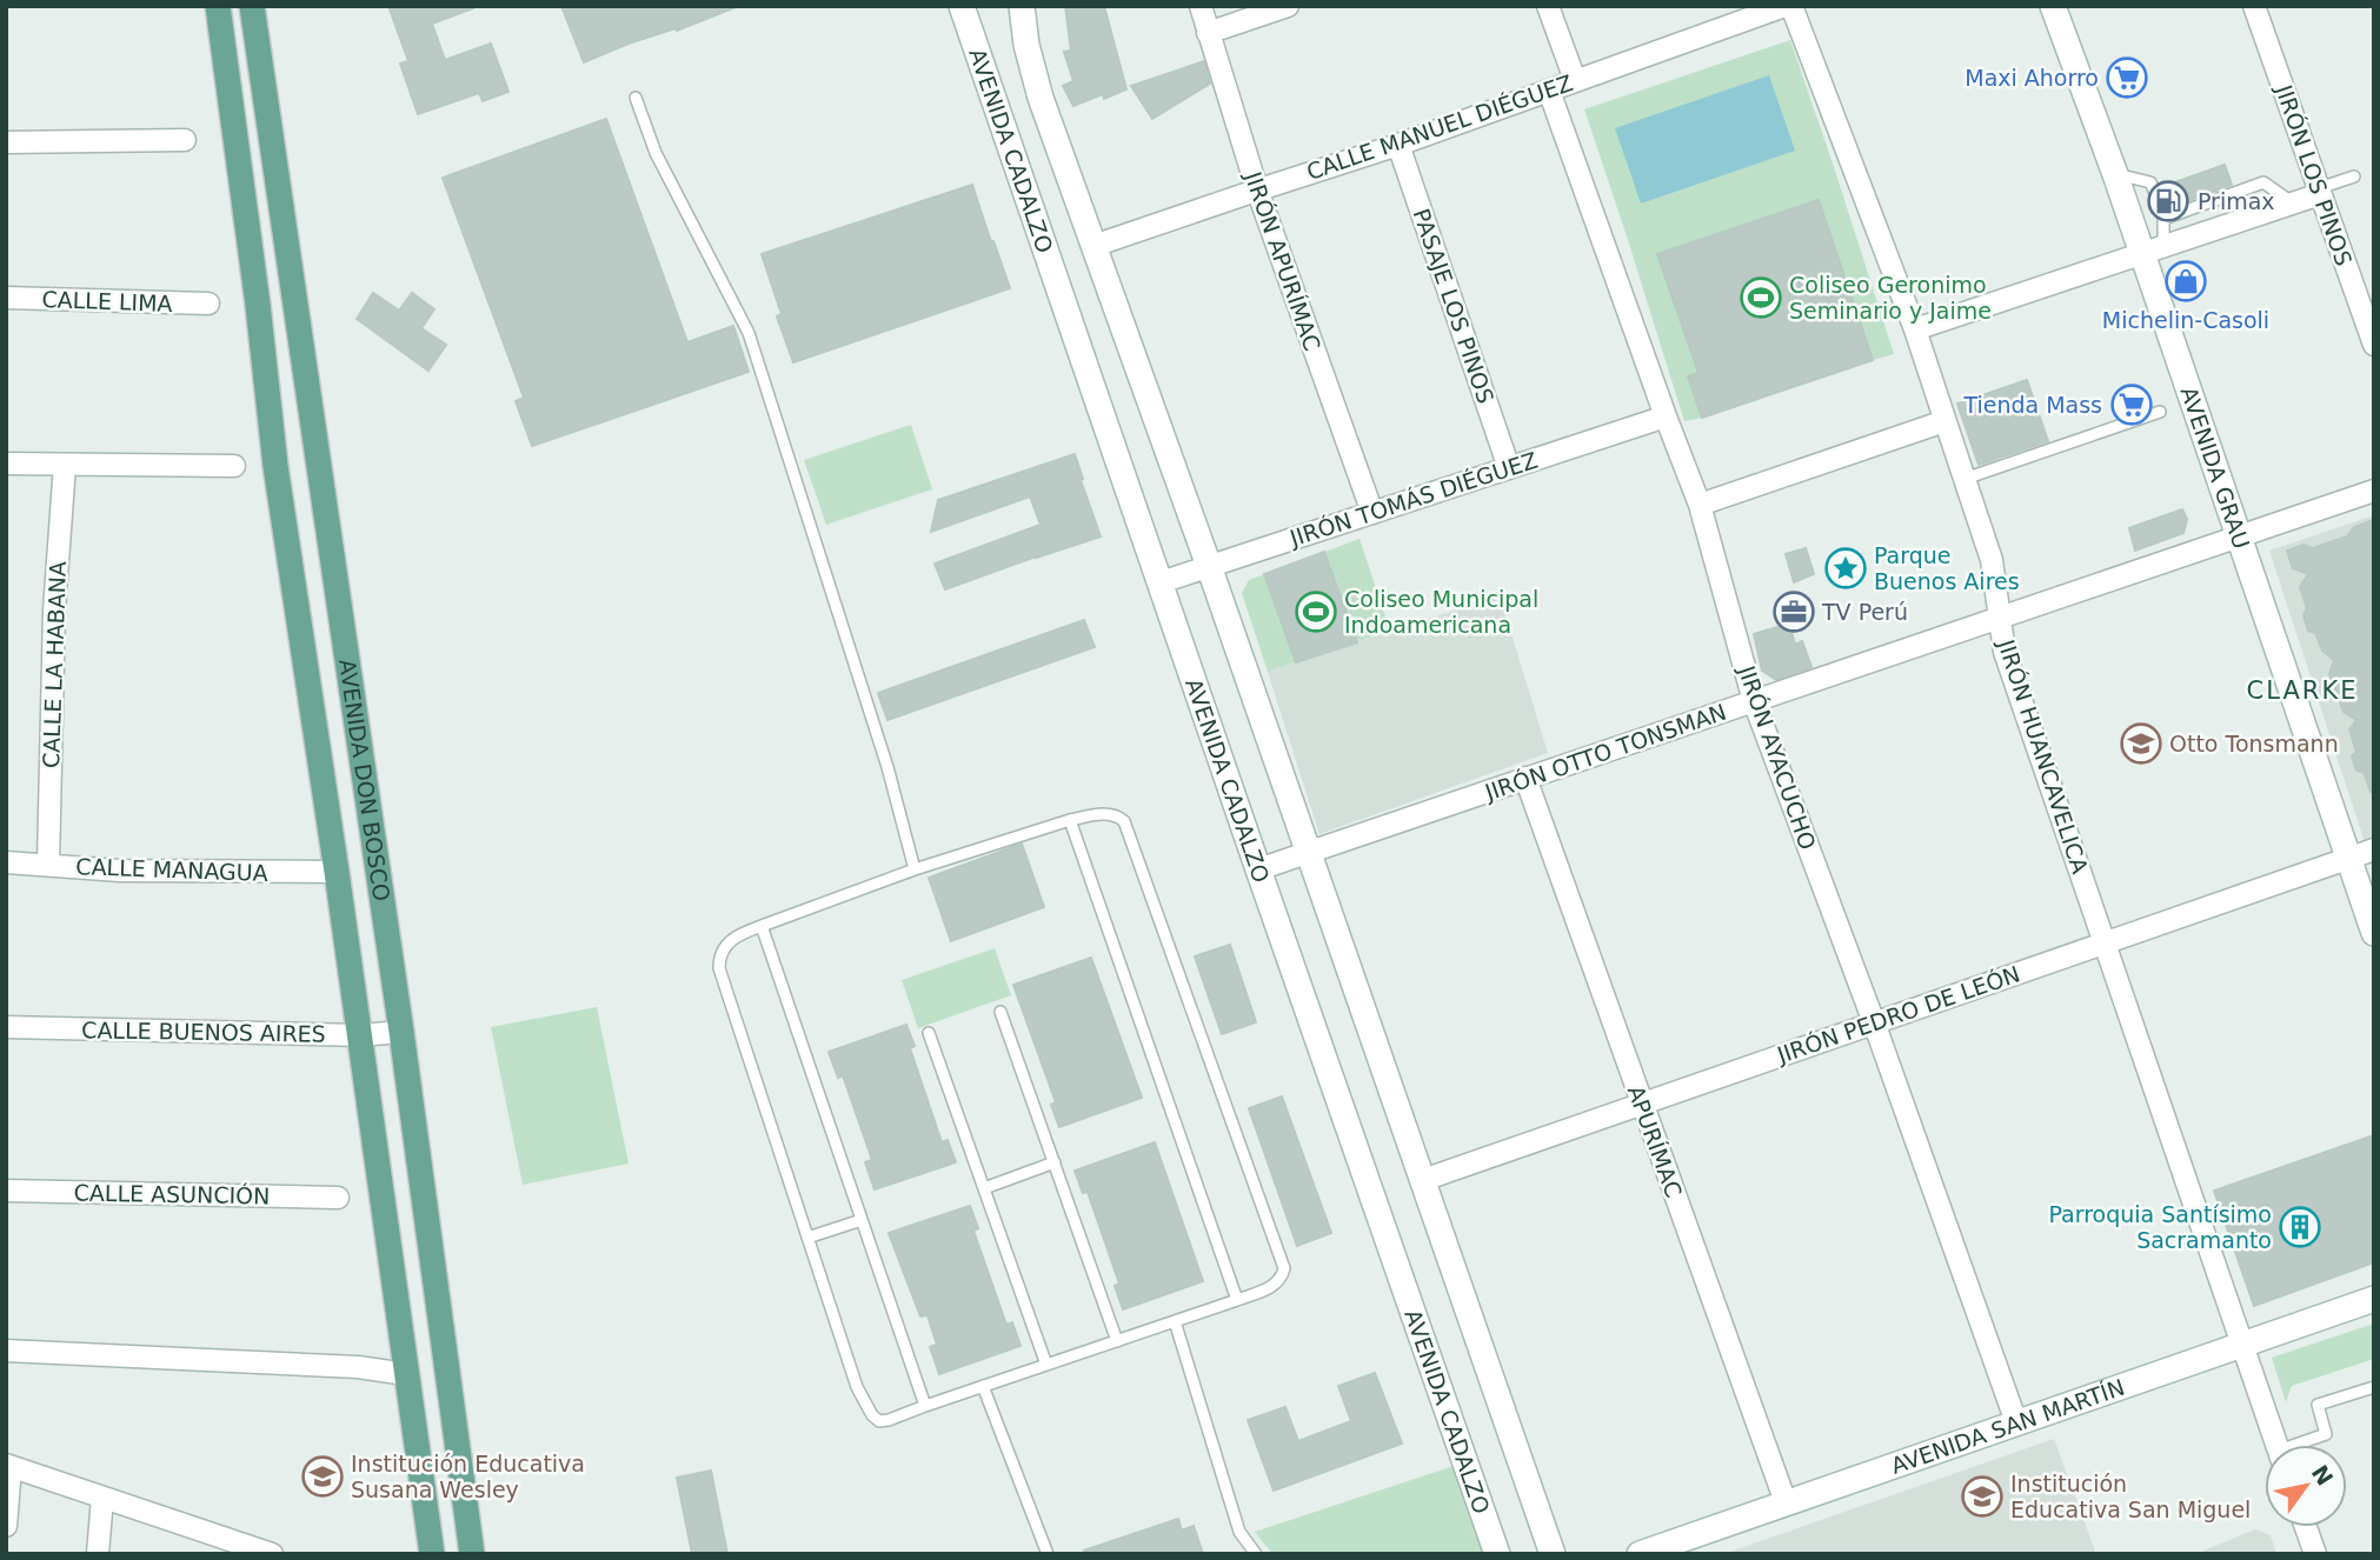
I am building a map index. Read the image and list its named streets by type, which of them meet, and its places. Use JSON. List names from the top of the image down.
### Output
{
  "streets": {
    "main road": ["AVENIDA DON BOSCO"],
    "street": [
      "CALLE MANUEL DIÉGUEZ",
      "AVENIDA CADALZO",
      "JIRÓN LOS PINOS",
      "JIRÓN APURÍMAC",
      "CALLE LIMA",
      "PASAJE LOS PINOS",
      "AVENIDA GRAU",
      "JIRÓN TOMÁS DIÉGUEZ",
      "CALLE LA HABANA",
      "JIRÓN OTTO TONSMAN",
      "JIRÓN HUANCAVELICA",
      "JIRÓN AYACUCHO",
      "CALLE MANAGUA",
      "JIRÓN PEDRO DE LEÓN",
      "CALLE BUENOS AIRES",
      "APURÍMAC",
      "CALLE ASUNCIÓN",
      "AVENIDA SAN MARTÍN"
    ]
  },
  "crossings": [
    ["CALLE MANUEL DIÉGUEZ", "AVENIDA CADALZO"],
    ["CALLE MANUEL DIÉGUEZ", "JIRÓN APURÍMAC"],
    ["CALLE MANUEL DIÉGUEZ", "PASAJE LOS PINOS"],
    ["CALLE MANUEL DIÉGUEZ", "JIRÓN HUANCAVELICA"],
    ["CALLE MANUEL DIÉGUEZ", "JIRÓN AYACUCHO"],
    ["AVENIDA CADALZO", "JIRÓN TOMÁS DIÉGUEZ"],
    ["AVENIDA CADALZO", "JIRÓN OTTO TONSMAN"],
    ["AVENIDA CADALZO", "JIRÓN PEDRO DE LEÓN"],
    ["JIRÓN APURÍMAC", "JIRÓN TOMÁS DIÉGUEZ"],
    ["PASAJE LOS PINOS", "JIRÓN TOMÁS DIÉGUEZ"],
    ["AVENIDA GRAU", "JIRÓN OTTO TONSMAN"],
    ["AVENIDA GRAU", "JIRÓN PEDRO DE LEÓN"],
    ["JIRÓN TOMÁS DIÉGUEZ", "JIRÓN AYACUCHO"],
    ["CALLE LA HABANA", "CALLE MANAGUA"],
    ["JIRÓN OTTO TONSMAN", "JIRÓN HUANCAVELICA"],
    ["JIRÓN OTTO TONSMAN", "JIRÓN AYACUCHO"],
    ["JIRÓN OTTO TONSMAN", "APURÍMAC"],
    ["JIRÓN HUANCAVELICA", "JIRÓN PEDRO DE LEÓN"],
    ["JIRÓN HUANCAVELICA", "AVENIDA SAN MARTÍN"],
    ["JIRÓN AYACUCHO", "JIRÓN PEDRO DE LEÓN"],
    ["JIRÓN AYACUCHO", "AVENIDA SAN MARTÍN"],
    ["AVENIDA DON BOSCO", "CALLE MANAGUA"],
    ["AVENIDA DON BOSCO", "CALLE BUENOS AIRES"],
    ["JIRÓN PEDRO DE LEÓN", "APURÍMAC"],
    ["APURÍMAC", "AVENIDA SAN MARTÍN"]
  ],
  "districts": ["CLARKE"],
  "places": {
    "supermarket": ["Maxi Ahorro", "Tienda Mass"],
    "fuel station": ["Primax"],
    "shop": ["Michelin-Casoli"],
    "sports": ["Coliseo Geronimo Seminario y Jaime", "Coliseo Municipal Indoamericana"],
    "place": ["Parque Buenos Aires"],
    "office": ["TV Perú"],
    "school or university": ["Otto Tonsmann", "Institución Educativa Susana Wesley", "Institución Educativa San Miguel"],
    "building": ["Parroquia Santísimo Sacramanto"]
  },
  "north": "top right"
}
